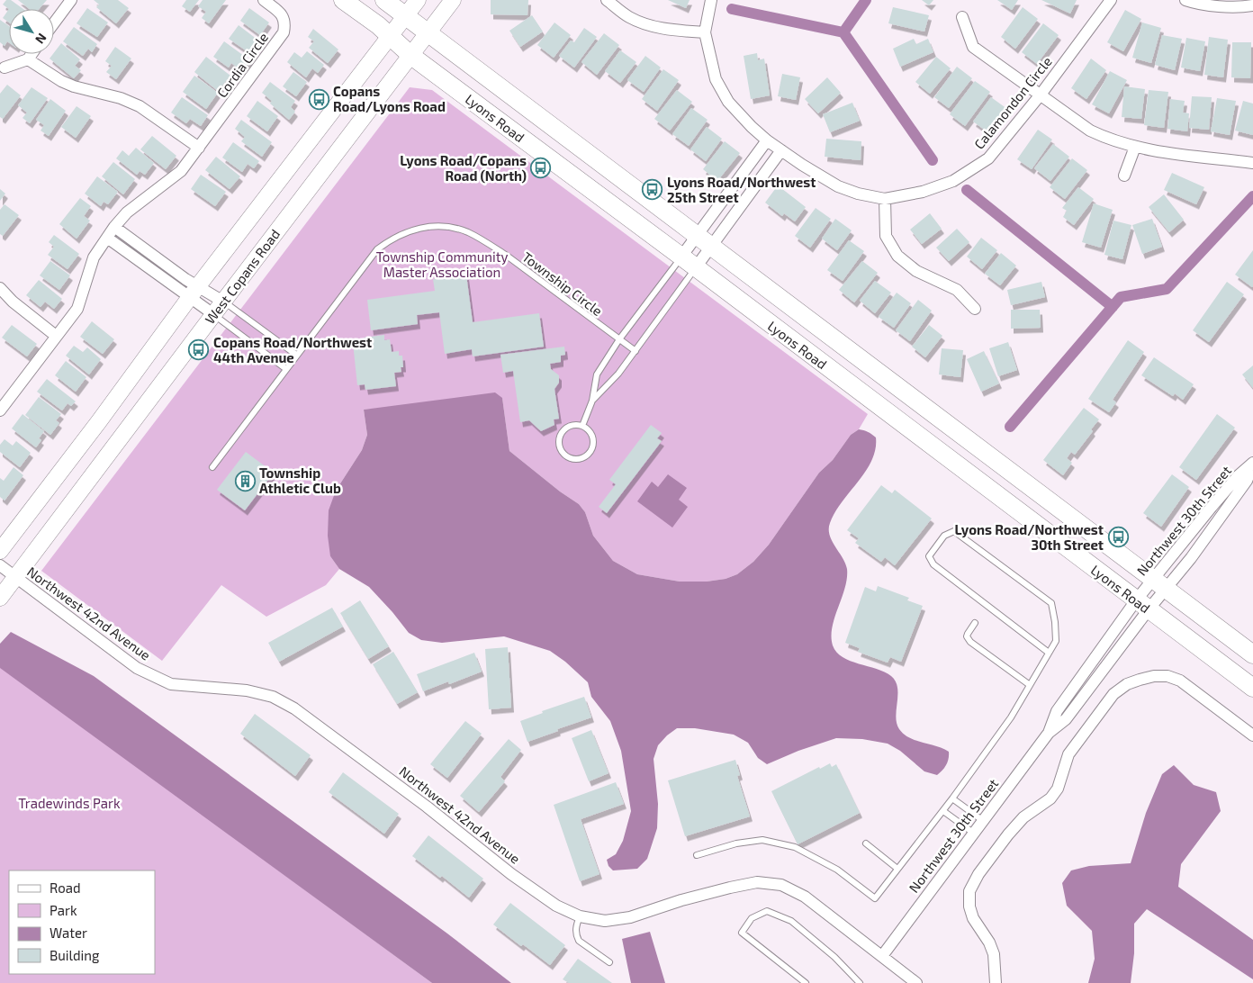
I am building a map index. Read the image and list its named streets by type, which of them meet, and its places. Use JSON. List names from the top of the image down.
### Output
{
  "streets": {
    "main road": ["Lyons Road", "West Copans Road"],
    "street": [
      "Cordia Circle",
      "Calamondon Circle",
      "Northwest 30th Street",
      "Northwest 42nd Avenue"
    ],
    "lane": ["Township Circle"]
  },
  "crossings": [
    ["Lyons Road", "West Copans Road"],
    ["Lyons Road", "Northwest 30th Street"],
    ["West Copans Road", "Northwest 42nd Avenue"],
    ["Northwest 30th Street", "Northwest 42nd Avenue"]
  ],
  "parks": ["Township Community Master Association", "Tradewinds Park"],
  "places": {
    "bus stop": [
      "Copans Road/Lyons Road",
      "Lyons Road/Copans Road (North)",
      "Lyons Road/Northwest 25th Street",
      "Copans Road/Northwest 44th Avenue",
      "Lyons Road/Northwest 30th Street"
    ],
    "building": ["Township Athletic Club"]
  },
  "legend": [
    "Road",
    "Park",
    "Water",
    "Building"
  ],
  "north": "bottom right"
}
